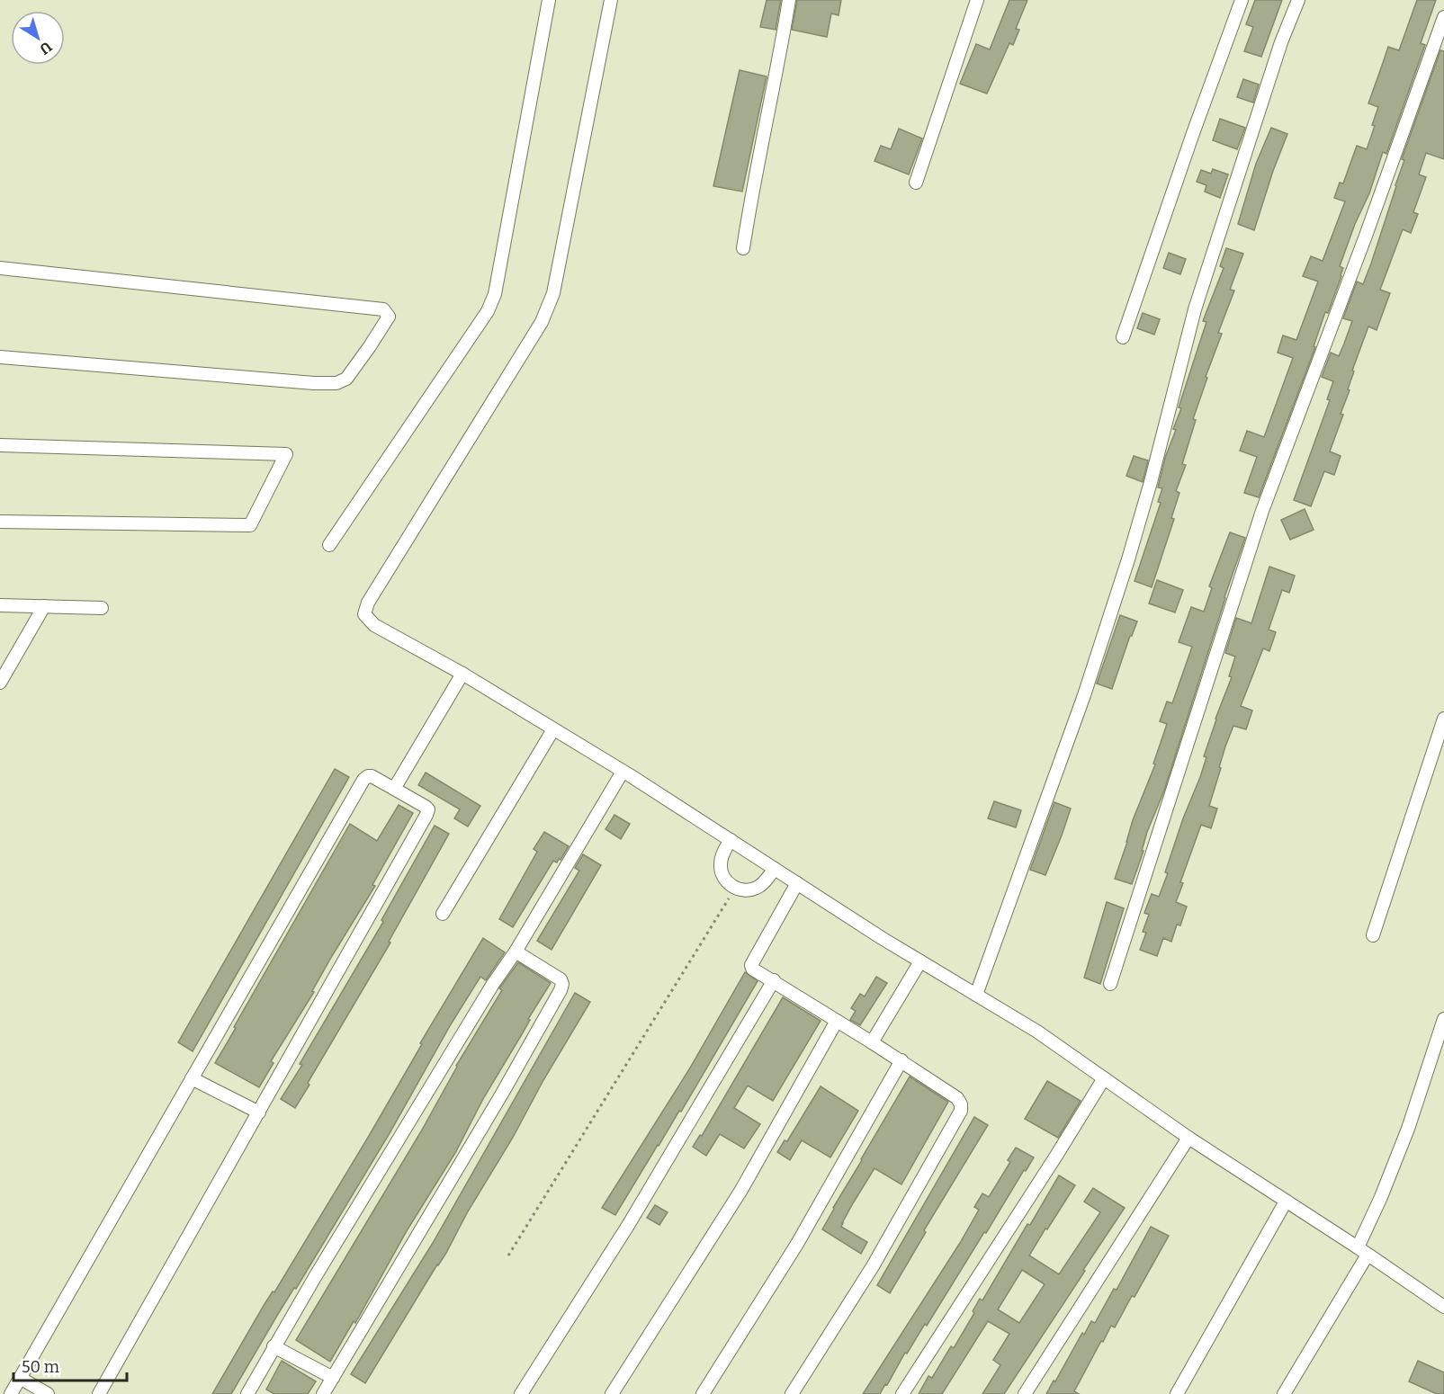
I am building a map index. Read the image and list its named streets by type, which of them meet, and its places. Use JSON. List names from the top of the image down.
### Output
{
  "scale_bar": "50 m",
  "north": "bottom right"
}
